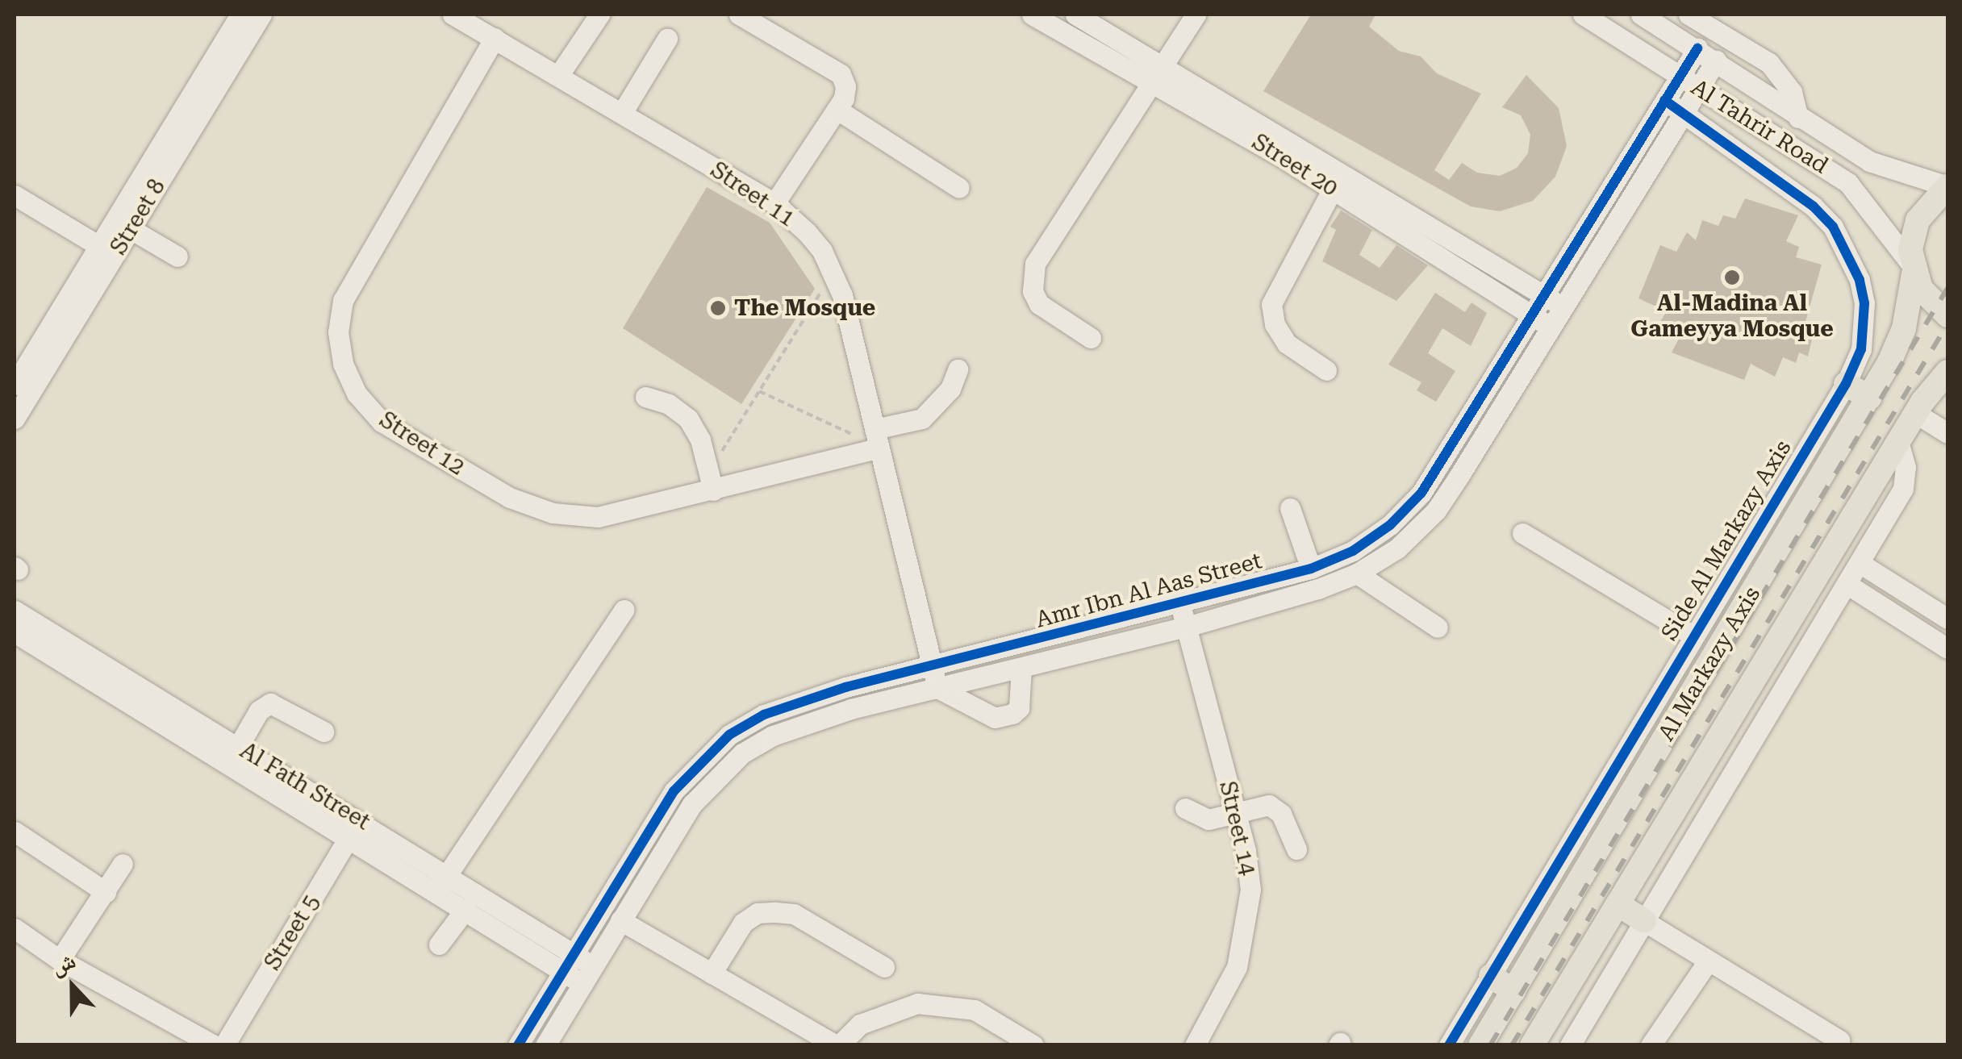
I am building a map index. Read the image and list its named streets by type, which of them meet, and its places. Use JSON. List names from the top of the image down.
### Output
{
  "streets": {
    "main road": ["Al Markazy Axis"],
    "street": [
      "Al Tahrir Road",
      "Street 20",
      "Street 11",
      "Street 8",
      "Street 12",
      "Side Al Markazy Axis",
      "Amr Ibn Al Aas Street",
      "Al Fath Street",
      "Street 14",
      "Street 5"
    ]
  },
  "crossings": [
    ["Al Tahrir Road", "Amr Ibn Al Aas Street"],
    ["Al Tahrir Road", "Al Markazy Axis"],
    ["Street 20", "Amr Ibn Al Aas Street"],
    ["Street 11", "Street 12"],
    ["Street 11", "Amr Ibn Al Aas Street"],
    ["Side Al Markazy Axis", "Amr Ibn Al Aas Street"],
    ["Amr Ibn Al Aas Street", "Al Fath Street"],
    ["Amr Ibn Al Aas Street", "Street 14"],
    ["Al Fath Street", "Street 5"]
  ],
  "places": ["Al-Madina Al Gameyya Mosque", "The Mosque"],
  "north": "top"
}
